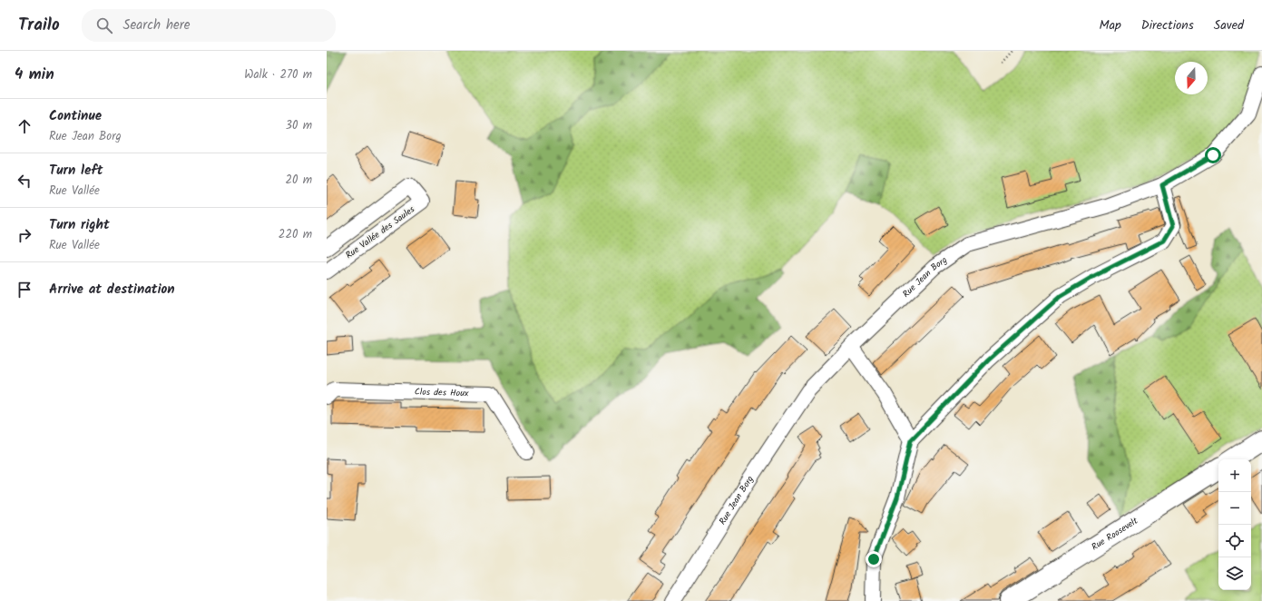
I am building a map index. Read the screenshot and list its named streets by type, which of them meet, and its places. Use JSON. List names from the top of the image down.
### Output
{
  "streets": {
    "main road": ["Rue Roosevelt"],
    "street": ["Rue Vallée des Saules", "Rue Jean Borg", "Clos des Houx"]
  },
  "north": "bottom",
  "page": {
    "header": "Trailo",
    "search": "Search here",
    "nav": ["Map", "Directions", "Saved"],
    "heading": ["4 min", "Walk · 270 m"],
    "list": [
      ["Continue", "Rue Jean Borg", "30 m"],
      ["Turn left", "Rue Vallée", "20 m"],
      ["Turn right", "Rue Vallée", "220 m"],
      "Arrive at destination"
    ],
    "map_buttons": ["+", "−"]
  }
}
